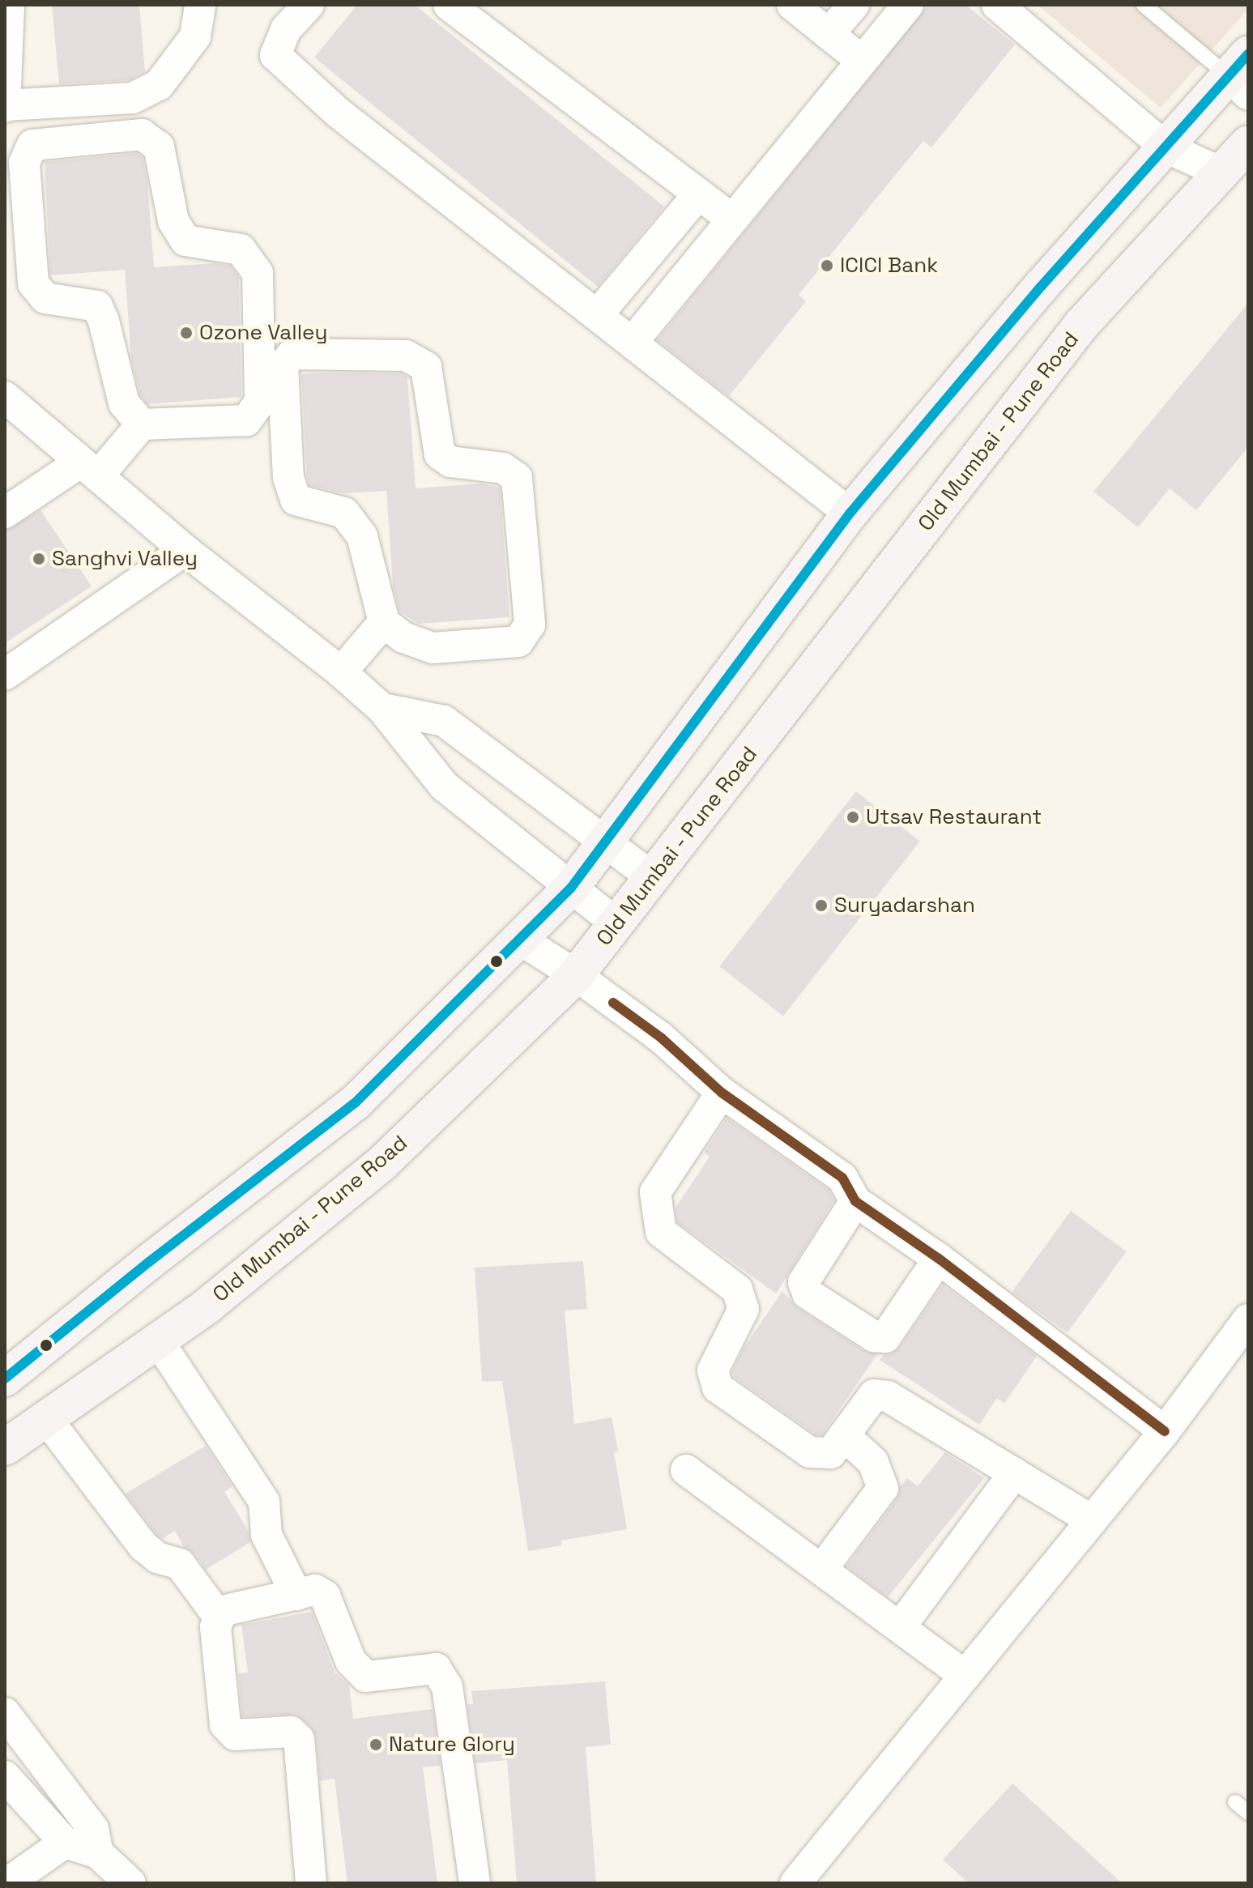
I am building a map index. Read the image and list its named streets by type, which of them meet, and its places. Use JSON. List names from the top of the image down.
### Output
{
  "streets": {
    "main road": ["Old Mumbai - Pune Road"]
  },
  "places": [
    "ICICI Bank",
    "Ozone Valley",
    "Sanghvi Valley",
    "Utsav Restaurant",
    "Suryadarshan",
    "Nature Glory"
  ]
}
